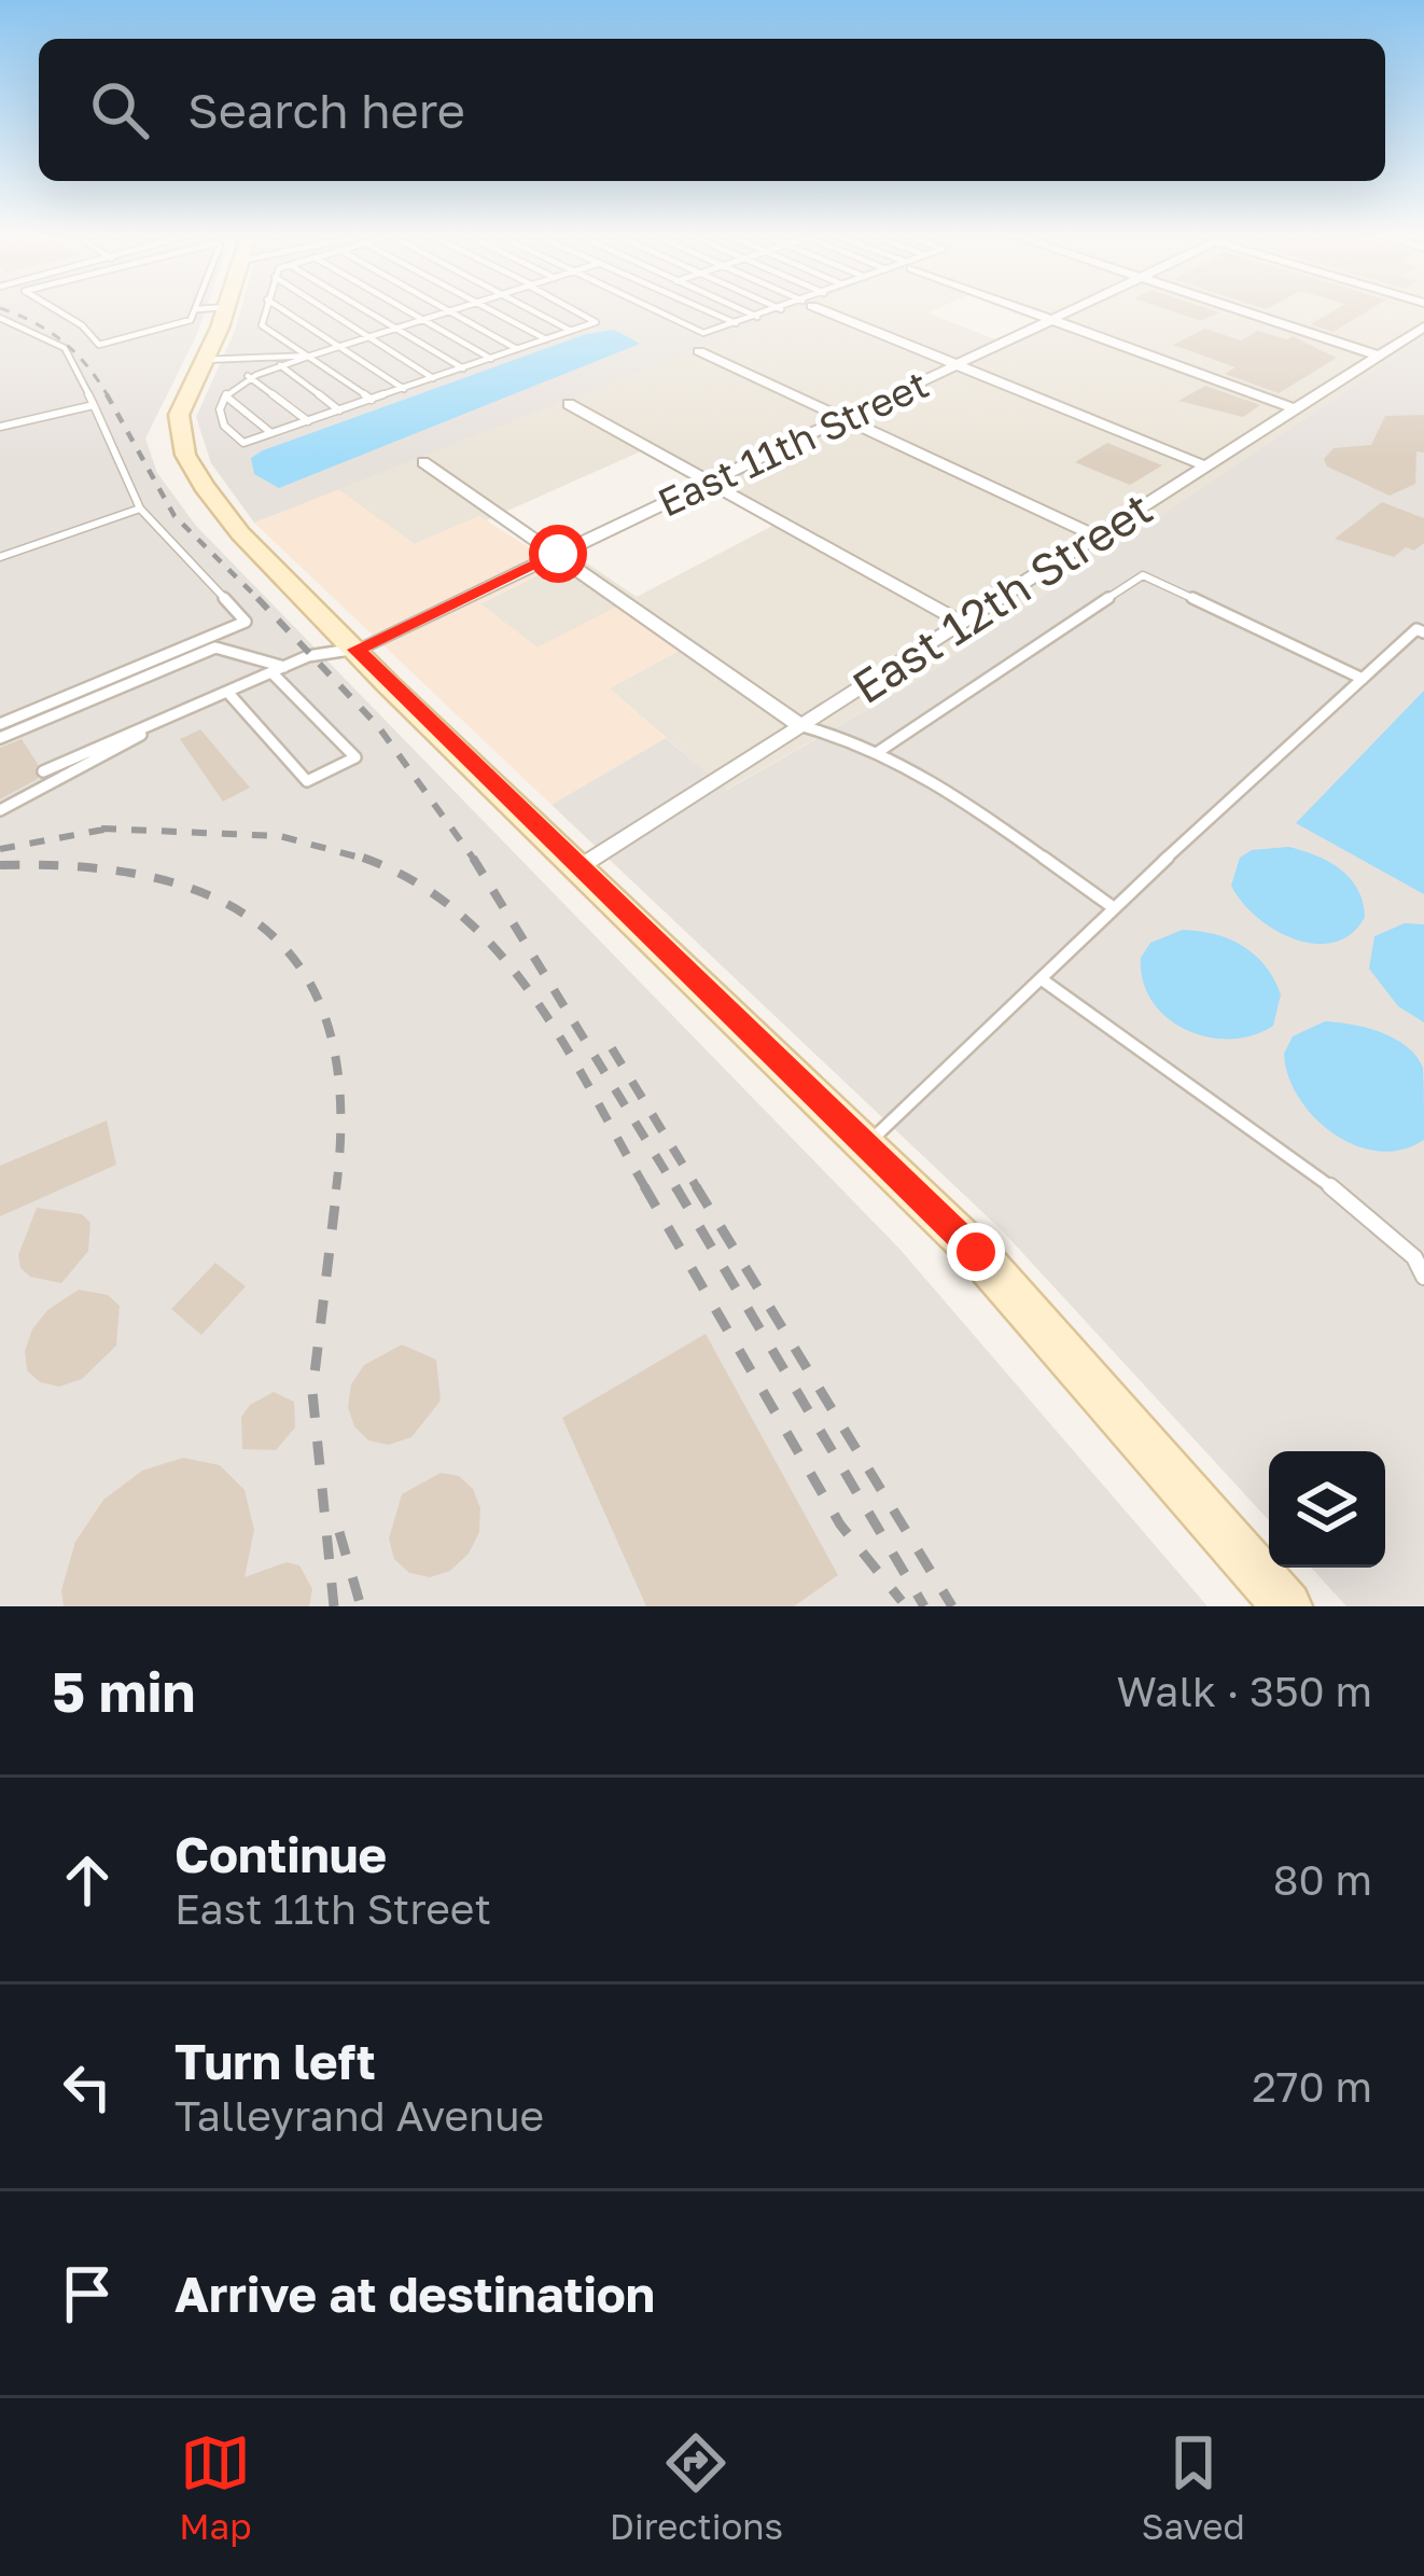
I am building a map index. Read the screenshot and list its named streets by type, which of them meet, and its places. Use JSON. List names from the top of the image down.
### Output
{
  "streets": {
    "street": ["East 11th Street", "East 12th Street"]
  },
  "page": {
    "search": "Search here",
    "heading": ["5 min", "Walk · 350 m"],
    "list": [
      ["Continue", "East 11th Street", "80 m"],
      ["Turn left", "Talleyrand Avenue", "270 m"],
      "Arrive at destination"
    ],
    "nav": ["Map", "Directions", "Saved"]
  }
}
